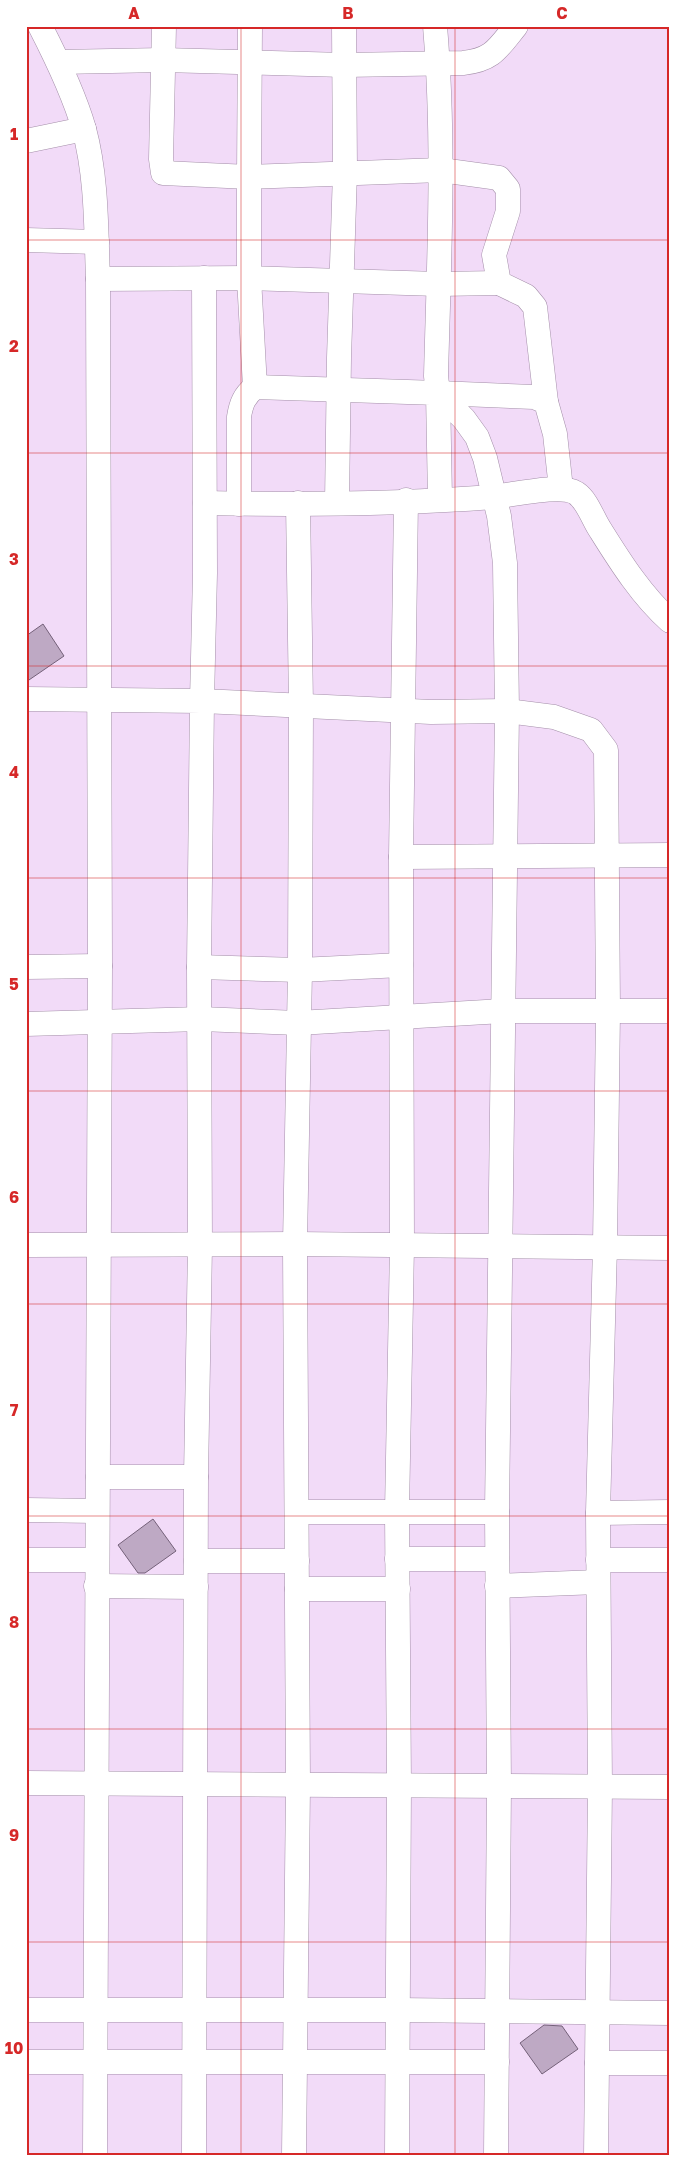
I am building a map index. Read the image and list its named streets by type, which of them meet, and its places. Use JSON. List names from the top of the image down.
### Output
{
  "grid": {
    "columns": ["A", "B", "C"],
    "rows": [
      "1",
      "2",
      "3",
      "4",
      "5",
      "6",
      "7",
      "8",
      "9",
      "10"
    ]
  }
}
